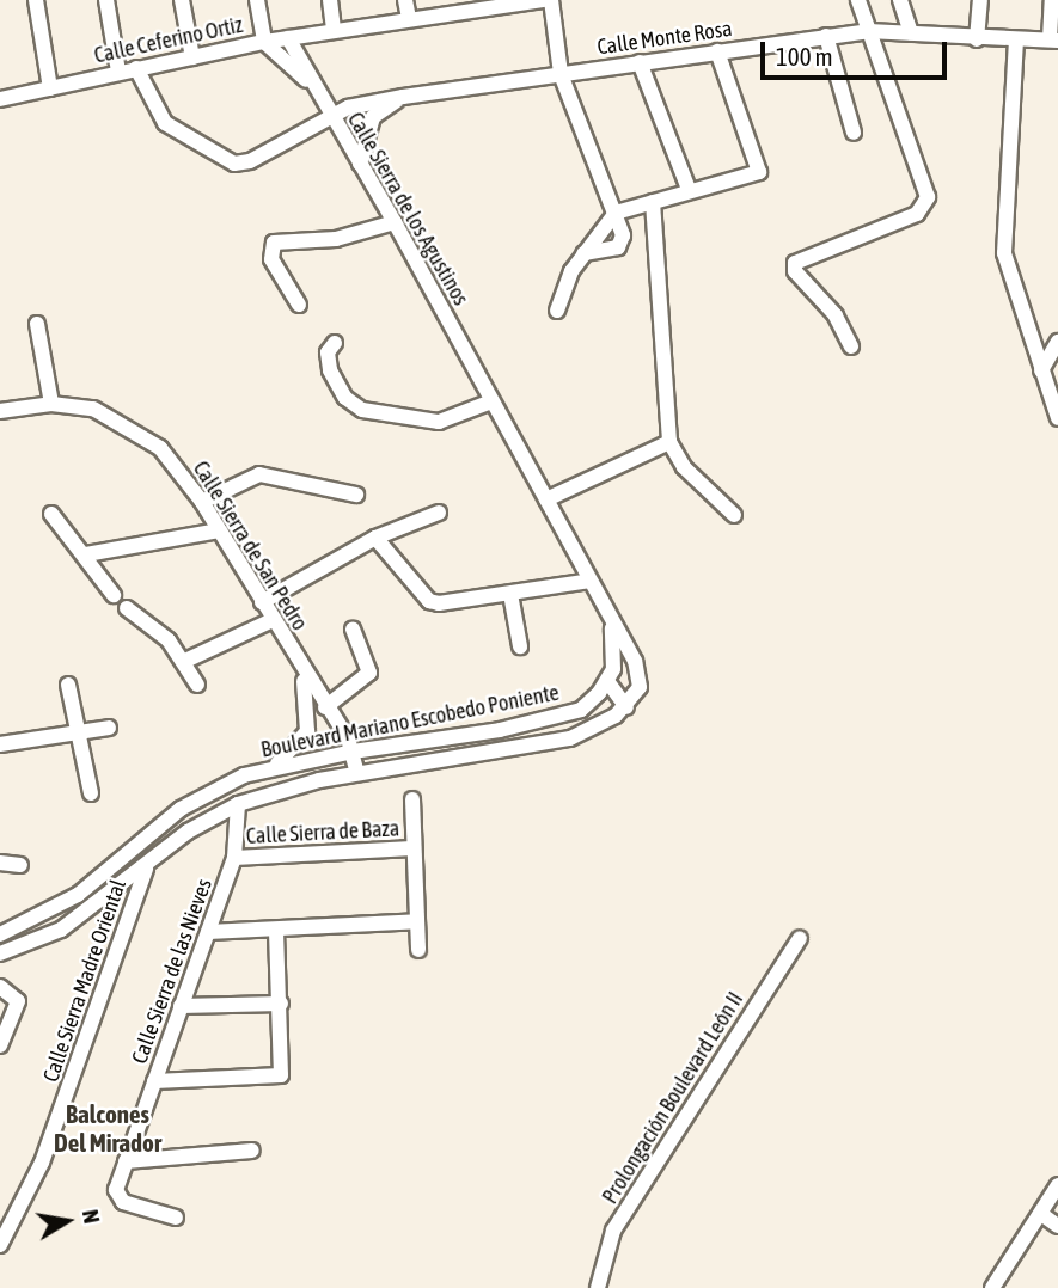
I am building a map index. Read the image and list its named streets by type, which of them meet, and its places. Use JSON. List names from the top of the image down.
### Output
{
  "streets": {
    "street": [
      "Calle Monte Rosa",
      "Calle Ceferino Ortiz",
      "Calle Sierra de los Agustinos",
      "Calle Sierra de San Pedro",
      "Boulevard Mariano Escobedo Poniente",
      "Calle Sierra de Baza",
      "Calle Sierra de las Nieves",
      "Calle Sierra Madre Oriental",
      "Prolongación Boulevard León II"
    ]
  },
  "crossings": [
    ["Calle Monte Rosa", "Calle Ceferino Ortiz"],
    ["Calle Monte Rosa", "Calle Sierra de los Agustinos"],
    ["Calle Ceferino Ortiz", "Calle Sierra de los Agustinos"],
    ["Calle Sierra de San Pedro", "Boulevard Mariano Escobedo Poniente"],
    ["Boulevard Mariano Escobedo Poniente", "Calle Sierra de las Nieves"],
    ["Boulevard Mariano Escobedo Poniente", "Calle Sierra Madre Oriental"],
    ["Calle Sierra de Baza", "Calle Sierra de las Nieves"]
  ],
  "districts": ["Balcones Del Mirador"],
  "scale_bar": "100 m",
  "north": "right"
}
